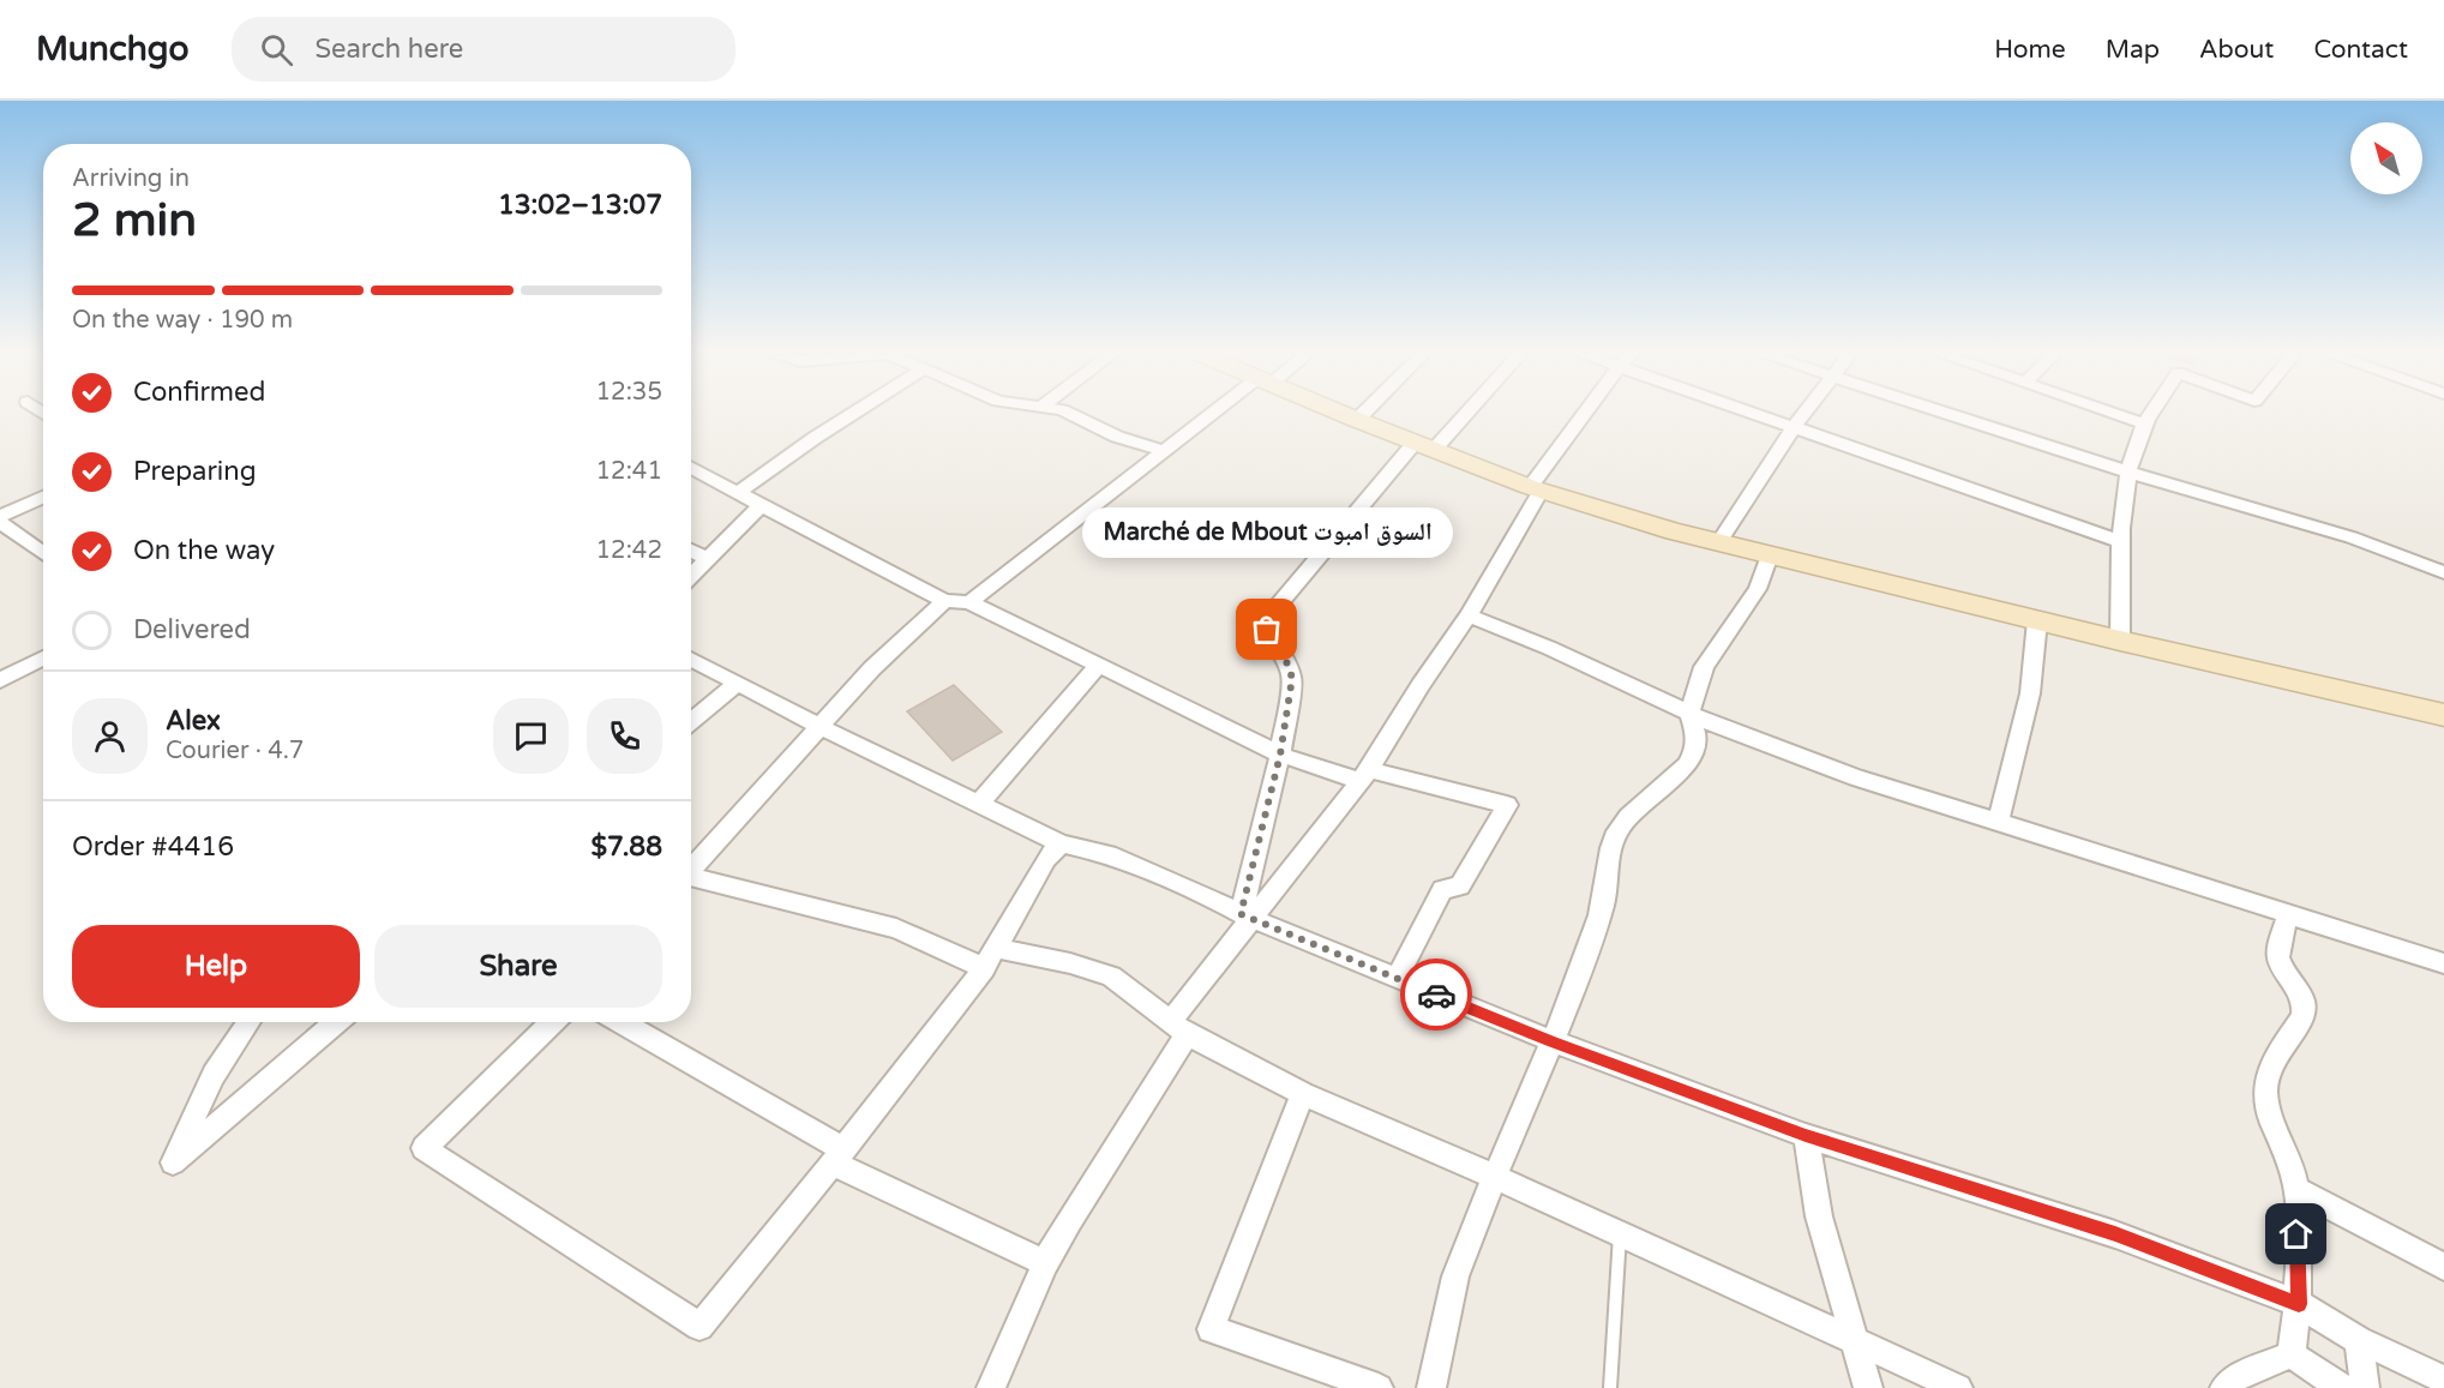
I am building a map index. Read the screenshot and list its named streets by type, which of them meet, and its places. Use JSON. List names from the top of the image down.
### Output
{
  "places": ["Marché de Mbout السوق امبوت"],
  "north": "top left",
  "page": {
    "header": "Munchgo",
    "search": "Search here",
    "nav": [
      "Home",
      "Map",
      "About",
      "Contact"
    ],
    "heading": ["2 min", "Arriving in", "13:02–13:07"],
    "panel": [
      "Alex",
      "Courier · 4.7",
      "Order #4416",
      "$7.88"
    ],
    "bar": "On the way · 190 m",
    "list": [
      ["Confirmed", "12:35"],
      ["Preparing", "12:41"],
      ["On the way", "12:42"],
      "Delivered"
    ],
    "bubble": "Marché de Mbout السوق امبوت",
    "buttons": ["Help", "Share"]
  }
}
